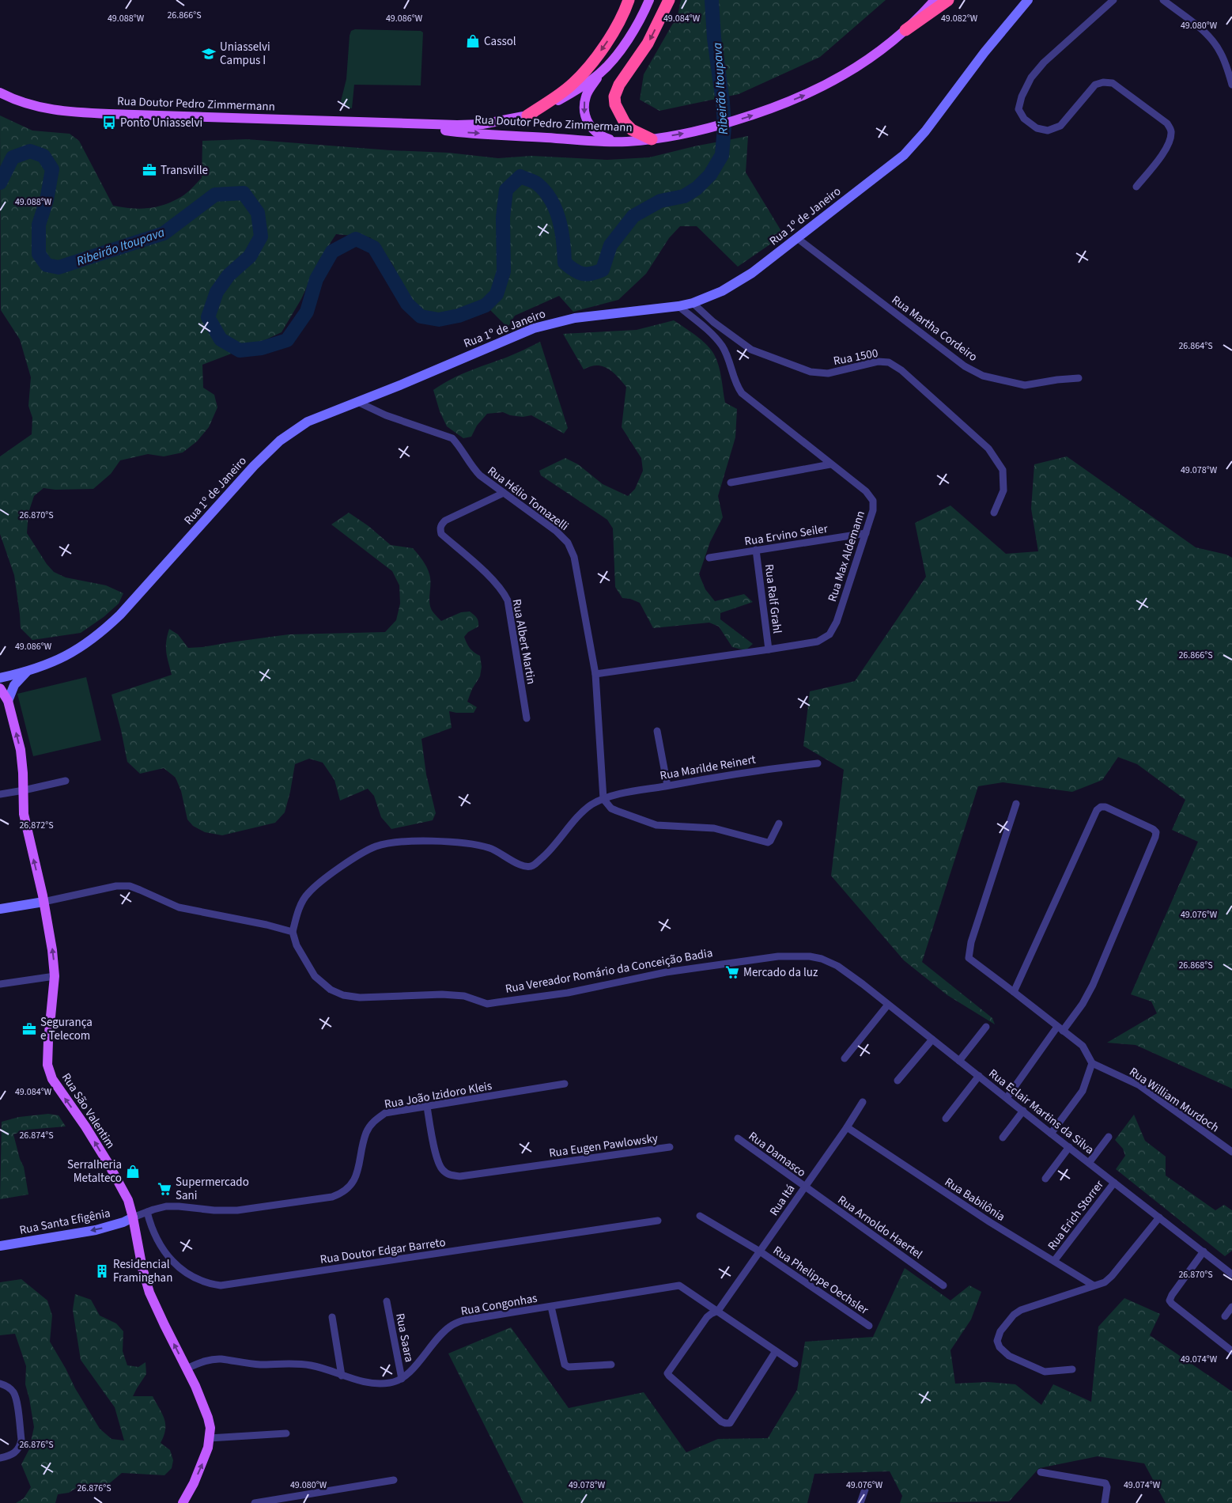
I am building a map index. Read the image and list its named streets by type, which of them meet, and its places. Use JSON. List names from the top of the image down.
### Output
{
  "streets": {
    "main road": ["Rua Doutor Pedro Zimmermann", "Rua São Valentim"],
    "street": [
      "Rua 1º de Janeiro",
      "Rua Martha Cordeiro",
      "Rua 1500",
      "Rua Hélio Tomazelli",
      "Rua Ervino Seiler",
      "Rua Max Aldemann",
      "Rua Ralf Grahl",
      "Rua Albert Martin",
      "Rua Marilde Reinert",
      "Rua Vereador Romário da Conceição Badia",
      "Rua João Izidoro Kleis",
      "Rua William Murdoch",
      "Rua Eclair Martins da Silva",
      "Rua Eugen Pawlowsky",
      "Rua Damasco",
      "Rua Babilônia",
      "Rua Itá",
      "Rua Erich Storrer",
      "Rua Santa Efigênia",
      "Rua Arnoldo Haertel",
      "Rua Doutor Edgar Barreto",
      "Rua Phelippe Oechsler",
      "Rua Congonhas",
      "Rua Saara"
    ]
  },
  "crossings": [
    ["Rua 1º de Janeiro", "Rua Martha Cordeiro"],
    ["Rua 1º de Janeiro", "Rua 1500"],
    ["Rua 1º de Janeiro", "Rua Hélio Tomazelli"],
    ["Rua 1º de Janeiro", "Rua Max Aldemann"],
    ["Rua Hélio Tomazelli", "Rua Max Aldemann"],
    ["Rua Hélio Tomazelli", "Rua Albert Martin"],
    ["Rua Hélio Tomazelli", "Rua Marilde Reinert"],
    ["Rua Ervino Seiler", "Rua Max Aldemann"],
    ["Rua Ervino Seiler", "Rua Ralf Grahl"],
    ["Rua Max Aldemann", "Rua Ralf Grahl"],
    ["Rua Marilde Reinert", "Rua Vereador Romário da Conceição Badia"],
    ["Rua Vereador Romário da Conceição Badia", "Rua Eclair Martins da Silva"],
    ["Rua João Izidoro Kleis", "Rua São Valentim"],
    ["Rua João Izidoro Kleis", "Rua Eugen Pawlowsky"],
    ["Rua João Izidoro Kleis", "Rua Santa Efigênia"],
    ["Rua João Izidoro Kleis", "Rua Doutor Edgar Barreto"],
    ["Rua São Valentim", "Rua Santa Efigênia"],
    ["Rua Eclair Martins da Silva", "Rua Erich Storrer"],
    ["Rua Damasco", "Rua Itá"],
    ["Rua Damasco", "Rua Arnoldo Haertel"],
    ["Rua Babilônia", "Rua Itá"],
    ["Rua Babilônia", "Rua Erich Storrer"],
    ["Rua Itá", "Rua Arnoldo Haertel"],
    ["Rua Itá", "Rua Phelippe Oechsler"],
    ["Rua Itá", "Rua Congonhas"],
    ["Rua Congonhas", "Rua Saara"]
  ],
  "one_way": ["Rua São Valentim", "Rua Santa Efigênia"],
  "water": ["Ribeirão Itoupava"],
  "places": {
    "shop": ["Cassol", "Serralheria Metalteco"],
    "school or university": ["Uniasselvi Campus I"],
    "bus stop": ["Ponto Uniasselvi"],
    "office": ["Transville", "Segurança e Telecom"],
    "supermarket": ["Mercado da luz", "Supermercado Sani"],
    "building": ["Residencial Framinghan"]
  },
  "coordinates": [
    "26.866°S",
    "49.088°W",
    "49.086°W",
    "49.084°W",
    "49.082°W",
    "49.080°W",
    "26.864°S",
    "49.078°W",
    "26.870°S",
    "26.872°S",
    "49.076°W",
    "26.868°S",
    "26.874°S",
    "49.074°W",
    "26.876°S"
  ]
}
